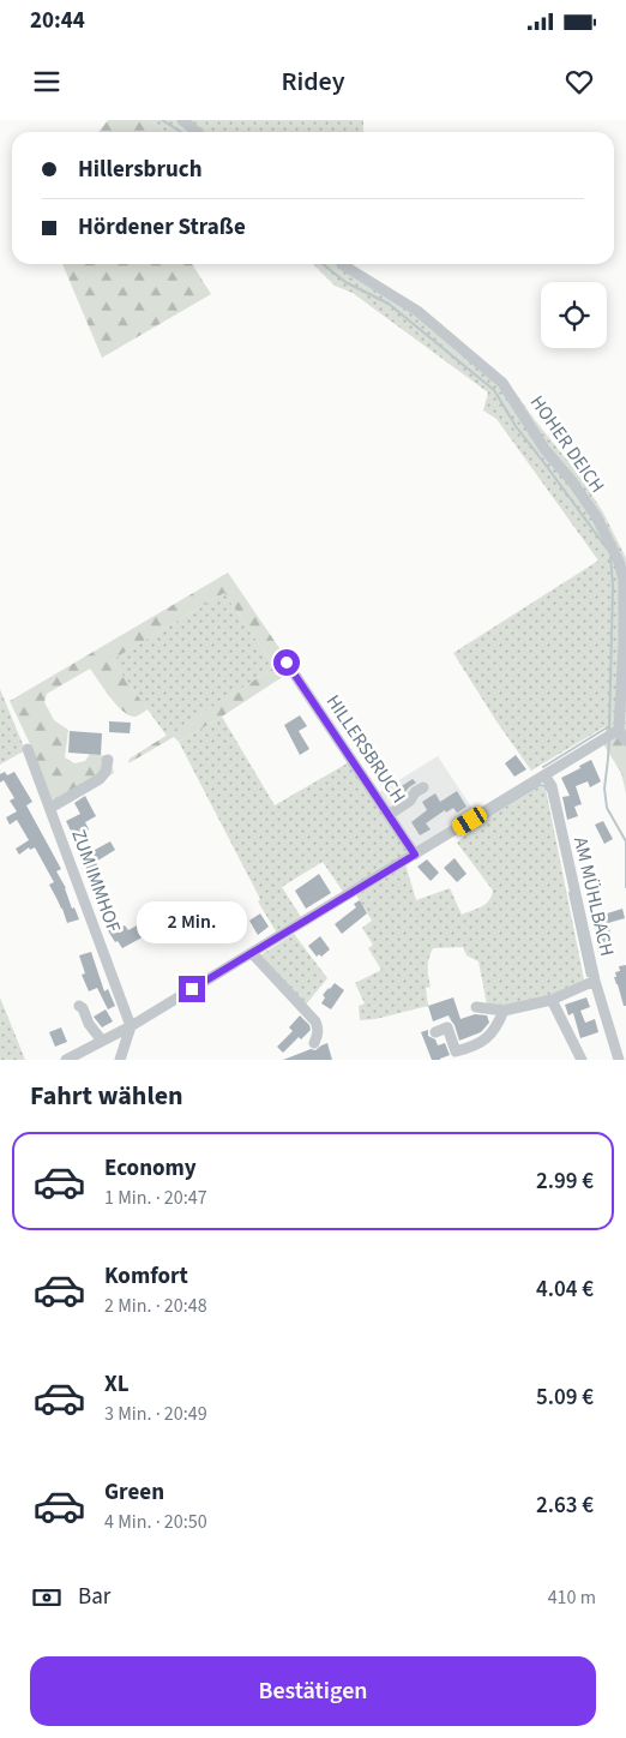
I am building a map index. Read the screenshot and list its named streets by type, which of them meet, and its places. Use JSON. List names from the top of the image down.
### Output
{
  "streets": {
    "street": [
      "HOHER DEICH",
      "HILLERSBRUCH",
      "ZUM IMMHOF",
      "AM MÜHLBACH"
    ]
  },
  "page": {
    "status": "20:44",
    "header": "Ridey",
    "banner": ["Hillersbruch", "Hördener Straße"],
    "bubble": "2 Min.",
    "heading": "Fahrt wählen",
    "list": [
      {
        "name": "Economy",
        "note": "1 Min. · 20:47",
        "value": "2.99 €"
      },
      {
        "name": "Komfort",
        "note": "2 Min. · 20:48",
        "value": "4.04 €"
      },
      {
        "name": "XL",
        "note": "3 Min. · 20:49",
        "value": "5.09 €"
      },
      {
        "name": "Green",
        "note": "4 Min. · 20:50",
        "value": "2.63 €"
      }
    ],
    "pay": ["Bar", "410 m"],
    "buttons": "Bestätigen"
  }
}
